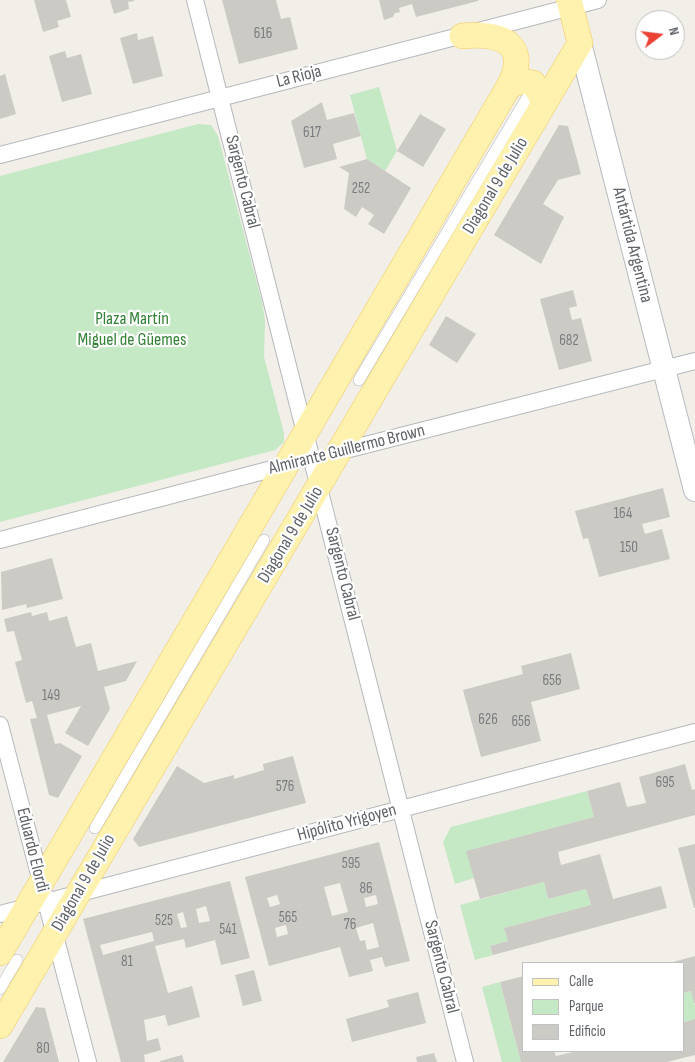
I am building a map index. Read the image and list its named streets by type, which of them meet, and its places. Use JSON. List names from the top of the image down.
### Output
{
  "streets": {
    "main road": ["Diagonal 9 de Julio", "Antártida Argentina"],
    "street": [
      "La Rioja",
      "Sargento Cabral",
      "Almirante Guillermo Brown",
      "Hipólito Yrigoyen",
      "Eduardo Elordi"
    ]
  },
  "crossings": [
    ["La Rioja", "Sargento Cabral"],
    ["La Rioja", "Diagonal 9 de Julio"],
    ["La Rioja", "Antártida Argentina"],
    ["Sargento Cabral", "Diagonal 9 de Julio"],
    ["Sargento Cabral", "Almirante Guillermo Brown"],
    ["Sargento Cabral", "Hipólito Yrigoyen"],
    ["Diagonal 9 de Julio", "Antártida Argentina"],
    ["Diagonal 9 de Julio", "Almirante Guillermo Brown"],
    ["Diagonal 9 de Julio", "Hipólito Yrigoyen"],
    ["Diagonal 9 de Julio", "Eduardo Elordi"],
    ["Antártida Argentina", "Almirante Guillermo Brown"],
    ["Hipólito Yrigoyen", "Eduardo Elordi"]
  ],
  "parks": ["Plaza Martín Miguel de Güemes"],
  "house_numbers": [
    "616",
    "617",
    "252",
    "682",
    "164",
    "150",
    "656",
    "149",
    "626",
    "656",
    "695",
    "576",
    "595",
    "86",
    "565",
    "525",
    "76",
    "541",
    "81",
    "80"
  ],
  "legend": ["Calle", "Parque", "Edificio"],
  "north": "right"
}
